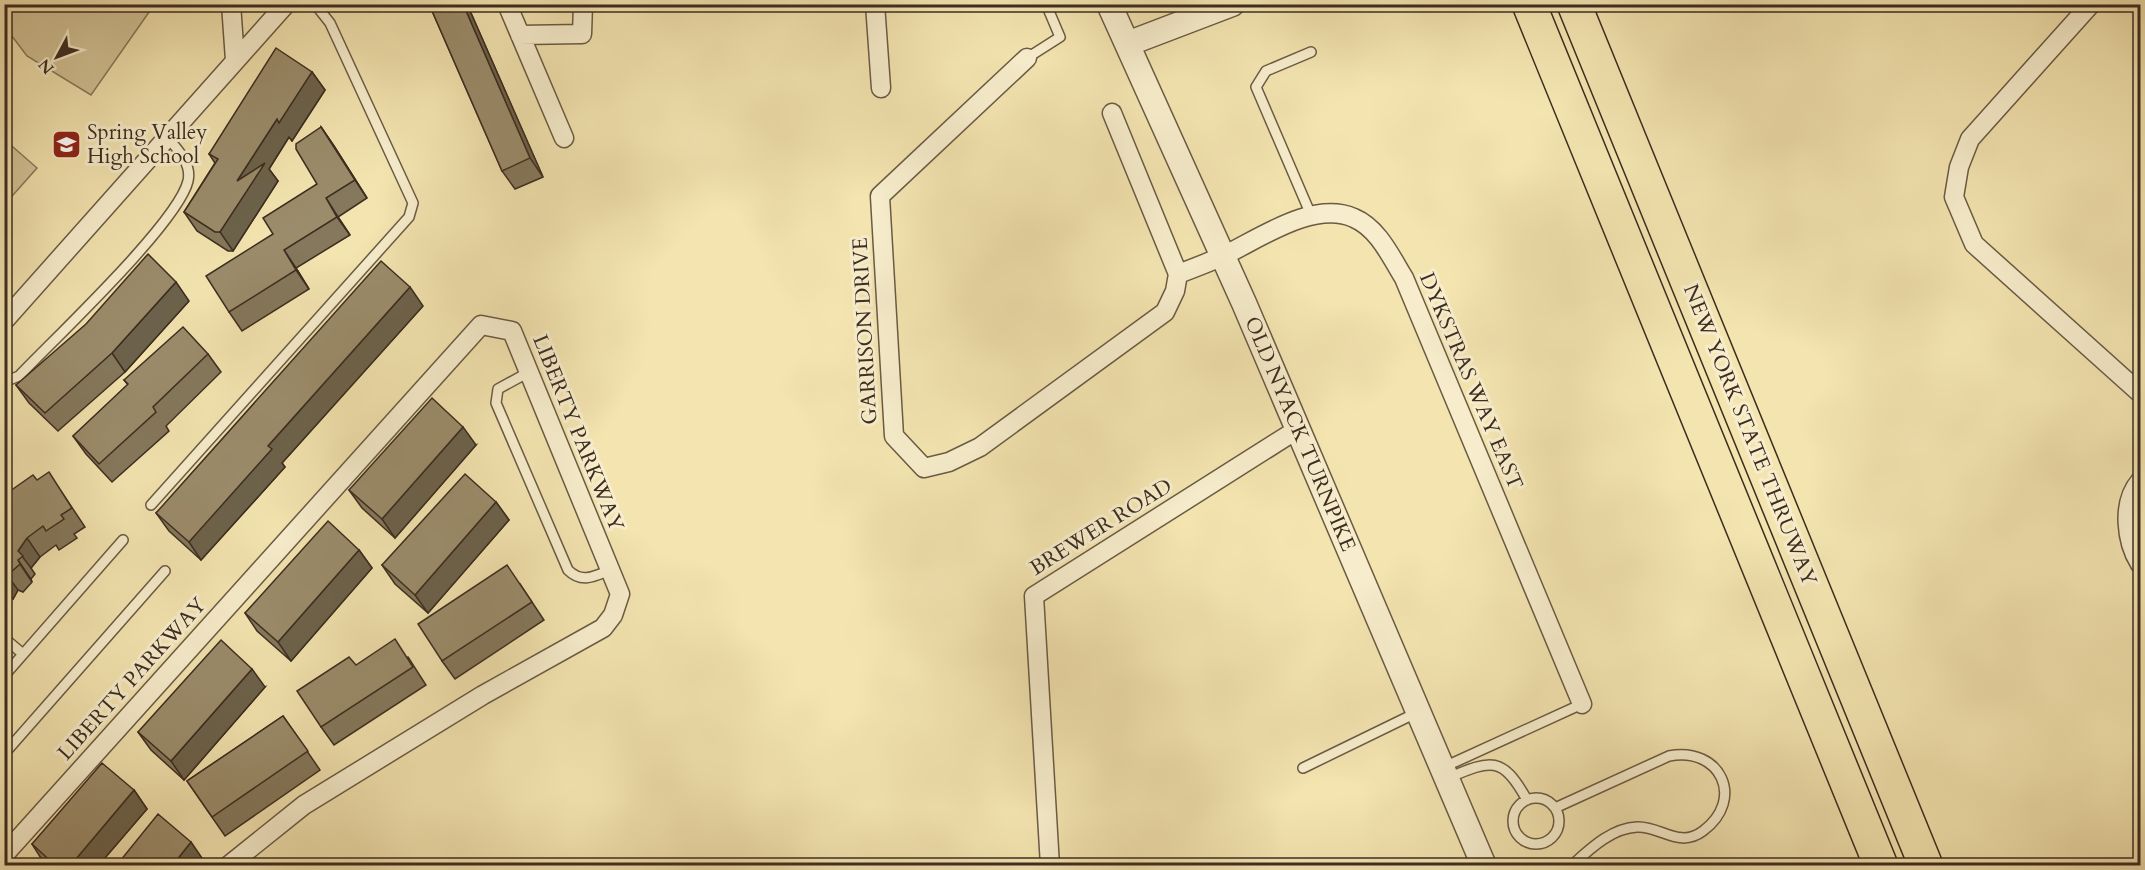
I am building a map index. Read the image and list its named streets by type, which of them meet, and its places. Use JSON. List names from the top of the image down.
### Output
{
  "streets": {
    "highway": ["NEW YORK STATE THRUWAY"],
    "street": [
      "GARRISON DRIVE",
      "DYKSTRAS WAY EAST",
      "LIBERTY PARKWAY",
      "OLD NYACK TURNPIKE",
      "BREWER ROAD"
    ]
  },
  "crossings": [
    ["DYKSTRAS WAY EAST", "OLD NYACK TURNPIKE"],
    ["OLD NYACK TURNPIKE", "BREWER ROAD"]
  ],
  "places": {
    "school or university": ["Spring Valley High School"]
  },
  "north": "bottom left"
}
